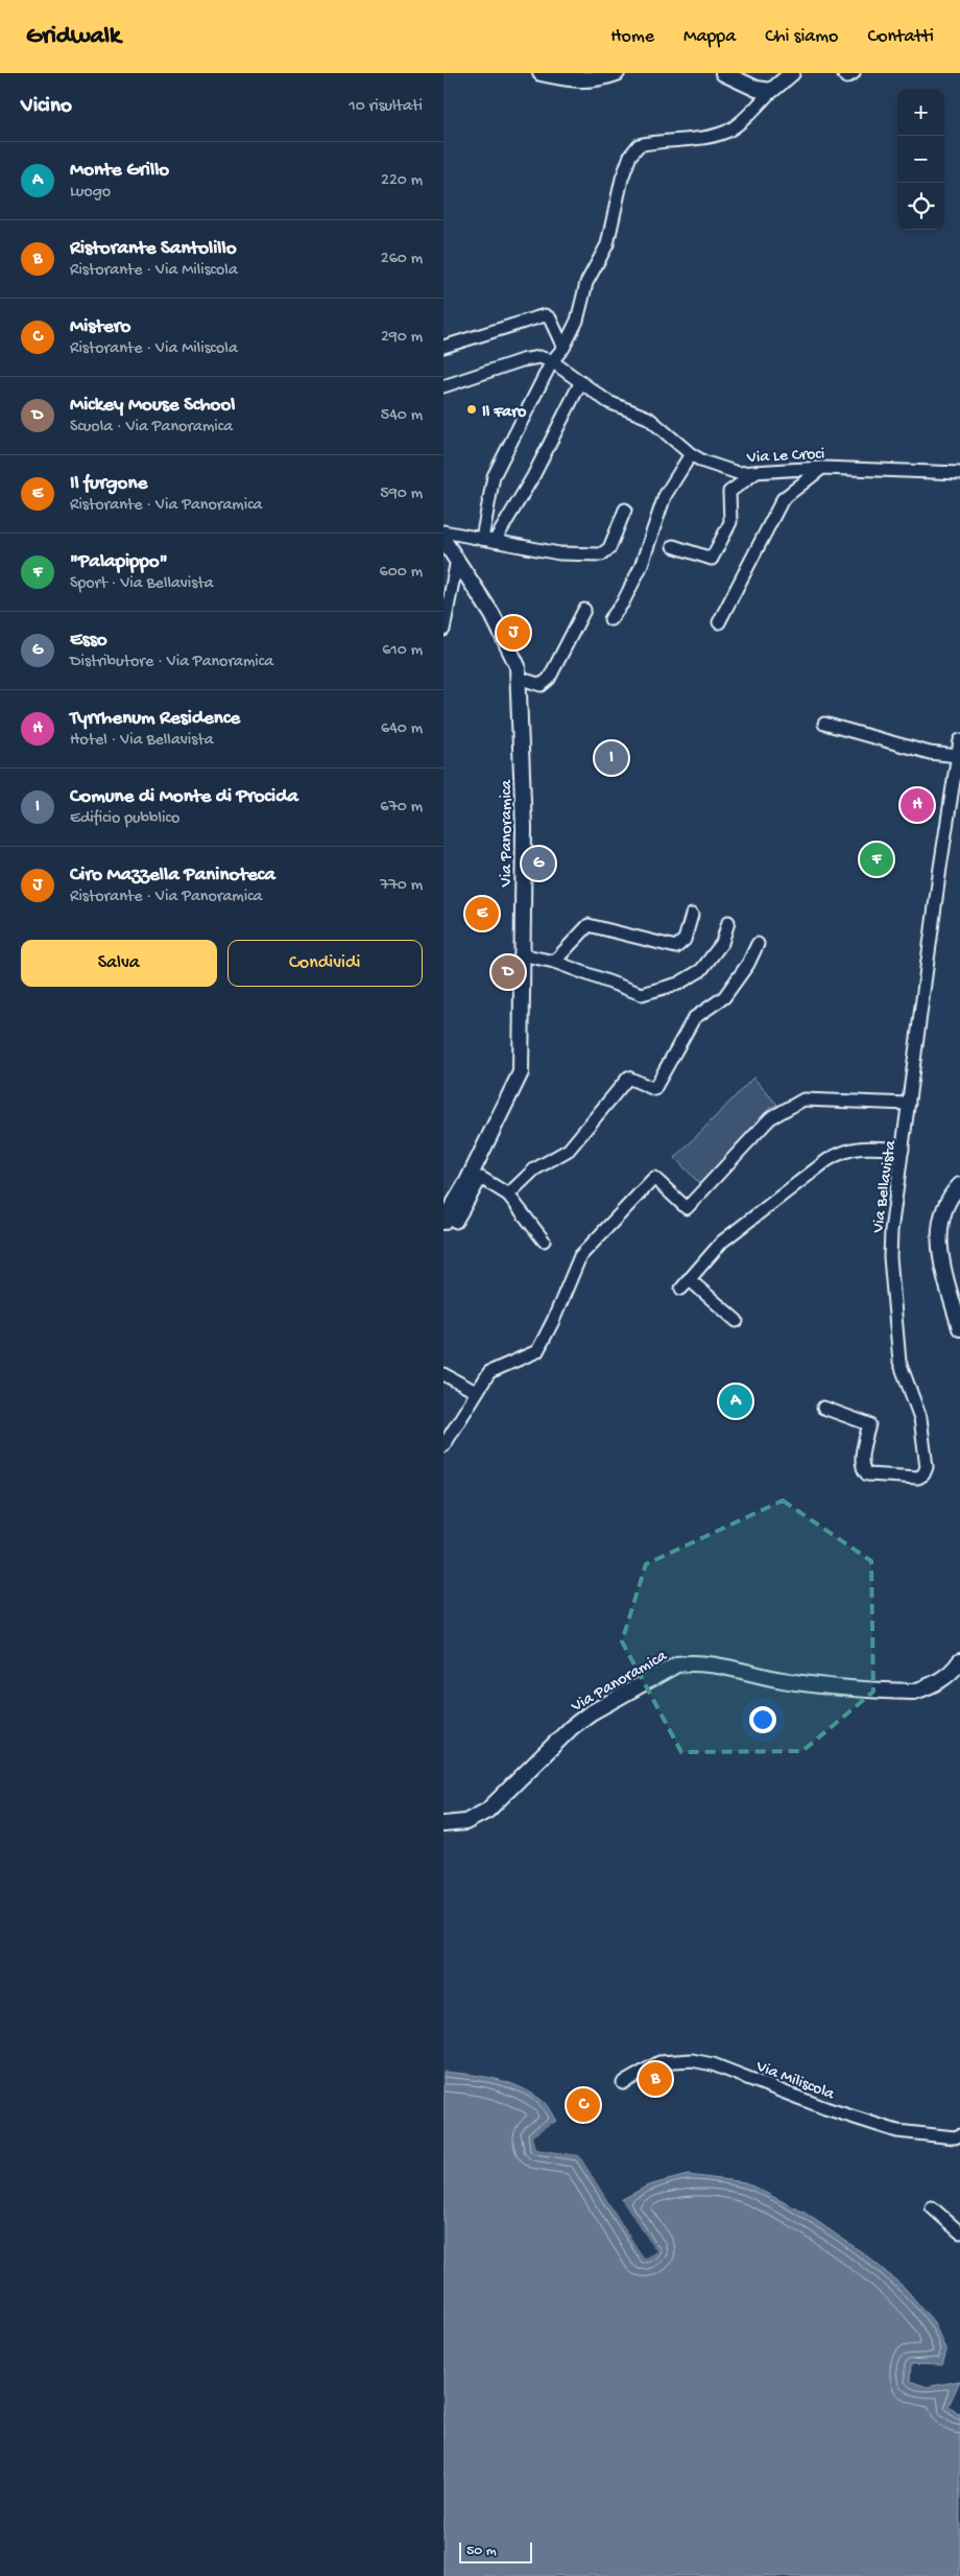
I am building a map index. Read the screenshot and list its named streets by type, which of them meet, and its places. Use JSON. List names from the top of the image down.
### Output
{
  "streets": {
    "street": [
      "Via Le Croci",
      "Via Panoramica",
      "Via Bellavista",
      "Via Miliscola"
    ]
  },
  "places": ["Il Faro"],
  "scale_bar": "50 m",
  "page": {
    "header": "Gridwalk",
    "nav": [
      "Home",
      "Mappa",
      "Chi siamo",
      "Contatti"
    ],
    "heading": ["Vicino", "10 risultati"],
    "map_buttons": ["+", "−"],
    "list": [
      {
        "mark": "A",
        "name": "Monte Grillo",
        "note": "Luogo",
        "value": "220 m"
      },
      {
        "mark": "B",
        "name": "Ristorante Santolillo",
        "note": "Ristorante · Via Miliscola",
        "value": "260 m"
      },
      {
        "mark": "C",
        "name": "Mistero",
        "note": "Ristorante · Via Miliscola",
        "value": "290 m"
      },
      {
        "mark": "D",
        "name": "Mickey Mouse School",
        "note": "Scuola · Via Panoramica",
        "value": "540 m"
      },
      {
        "mark": "E",
        "name": "Il furgone",
        "note": "Ristorante · Via Panoramica",
        "value": "590 m"
      },
      {
        "mark": "F",
        "name": "\"Palapippo\"",
        "note": "Sport · Via Bellavista",
        "value": "600 m"
      },
      {
        "mark": "G",
        "name": "Esso",
        "note": "Distributore · Via Panoramica",
        "value": "610 m"
      },
      {
        "mark": "H",
        "name": "Tyrrhenum Residence",
        "note": "Hotel · Via Bellavista",
        "value": "640 m"
      },
      {
        "mark": "I",
        "name": "Comune di Monte di Procida",
        "note": "Edificio pubblico",
        "value": "670 m"
      },
      {
        "mark": "J",
        "name": "Ciro Mazzella Paninoteca",
        "note": "Ristorante · Via Panoramica",
        "value": "770 m"
      }
    ],
    "pins": [
      "J",
      "I",
      "H",
      "F",
      "G",
      "E",
      "D",
      "A",
      "B",
      "C"
    ],
    "buttons": ["Salva", "Condividi"],
    "scale": "50 m"
  }
}
